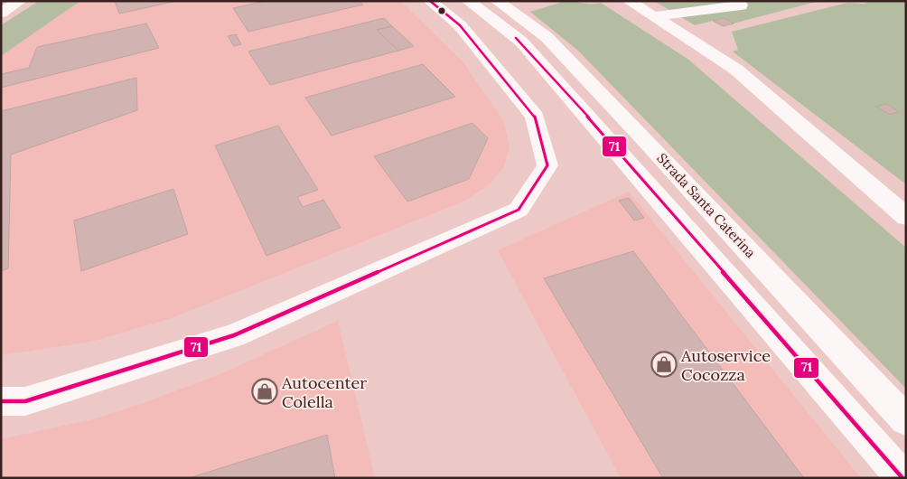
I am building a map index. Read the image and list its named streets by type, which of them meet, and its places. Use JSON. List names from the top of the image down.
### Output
{
  "streets": {
    "street": ["Strada Santa Caterina"]
  },
  "places": {
    "shop": ["Autoservice Cocozza", "Autocenter Colella"]
  },
  "lines": ["transit line 71"]
}
